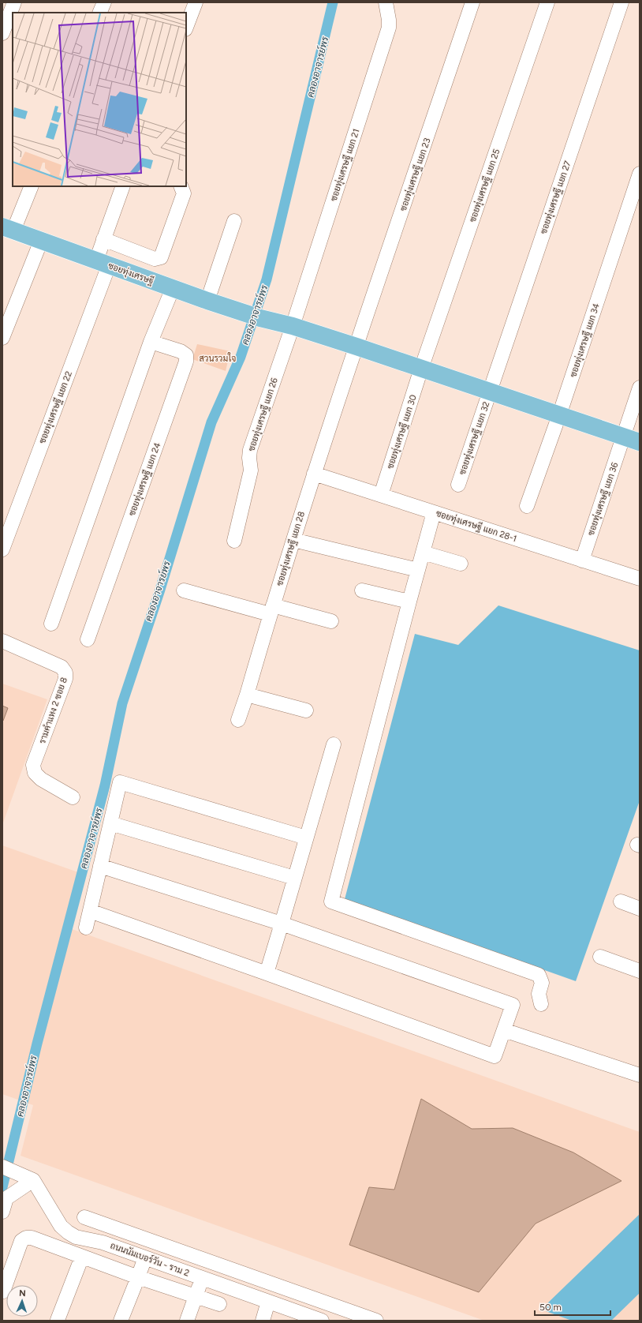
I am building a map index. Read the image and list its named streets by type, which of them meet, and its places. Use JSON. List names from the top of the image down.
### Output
{
  "streets": {
    "main road": ["ซอยทุ่งเศรษฐี"],
    "street": [
      "ซอยทุ่งเศรษฐี แยก 21",
      "ซอยทุ่งเศรษฐี แยก 23",
      "ซอยทุ่งเศรษฐี แยก 25",
      "ซอยทุ่งเศรษฐี แยก 27",
      "ซอยทุ่งเศรษฐี แยก 34",
      "ซอยทุ่งเศรษฐี แยก 22",
      "ซอยทุ่งเศรษฐี แยก 26",
      "ซอยทุ่งเศรษฐี แยก 30",
      "ซอยทุ่งเศรษฐี แยก 32",
      "ซอยทุ่งเศรษฐี แยก 24",
      "ซอยทุ่งเศรษฐี แยก 36",
      "ซอยทุ่งเศรษฐี แยก 28-1",
      "ซอยทุ่งเศรษฐี แยก 28",
      "รามคำแหง 2 ซอย 8",
      "ถนนนัมเบอร์วัน - ราม 2"
    ]
  },
  "crossings": [
    ["ซอยทุ่งเศรษฐี แยก 21", "ซอยทุ่งเศรษฐี"],
    ["ซอยทุ่งเศรษฐี แยก 21", "ซอยทุ่งเศรษฐี แยก 26"],
    ["ซอยทุ่งเศรษฐี แยก 23", "ซอยทุ่งเศรษฐี"],
    ["ซอยทุ่งเศรษฐี แยก 23", "ซอยทุ่งเศรษฐี แยก 28"],
    ["ซอยทุ่งเศรษฐี แยก 25", "ซอยทุ่งเศรษฐี"],
    ["ซอยทุ่งเศรษฐี แยก 25", "ซอยทุ่งเศรษฐี แยก 30"],
    ["ซอยทุ่งเศรษฐี แยก 27", "ซอยทุ่งเศรษฐี"],
    ["ซอยทุ่งเศรษฐี แยก 27", "ซอยทุ่งเศรษฐี แยก 32"],
    ["ซอยทุ่งเศรษฐี", "ซอยทุ่งเศรษฐี แยก 34"],
    ["ซอยทุ่งเศรษฐี", "ซอยทุ่งเศรษฐี แยก 22"],
    ["ซอยทุ่งเศรษฐี", "ซอยทุ่งเศรษฐี แยก 26"],
    ["ซอยทุ่งเศรษฐี", "ซอยทุ่งเศรษฐี แยก 30"],
    ["ซอยทุ่งเศรษฐี", "ซอยทุ่งเศรษฐี แยก 32"],
    ["ซอยทุ่งเศรษฐี", "ซอยทุ่งเศรษฐี แยก 36"],
    ["ซอยทุ่งเศรษฐี", "ซอยทุ่งเศรษฐี แยก 28"],
    ["ซอยทุ่งเศรษฐี แยก 30", "ซอยทุ่งเศรษฐี แยก 28-1"],
    ["ซอยทุ่งเศรษฐี แยก 36", "ซอยทุ่งเศรษฐี แยก 28-1"],
    ["ซอยทุ่งเศรษฐี แยก 28-1", "ซอยทุ่งเศรษฐี แยก 28"]
  ],
  "water": ["คลองอาจารย์พร"],
  "parks": ["สวนรวมใจ"],
  "scale_bar": "50 m",
  "north": "top"
}
